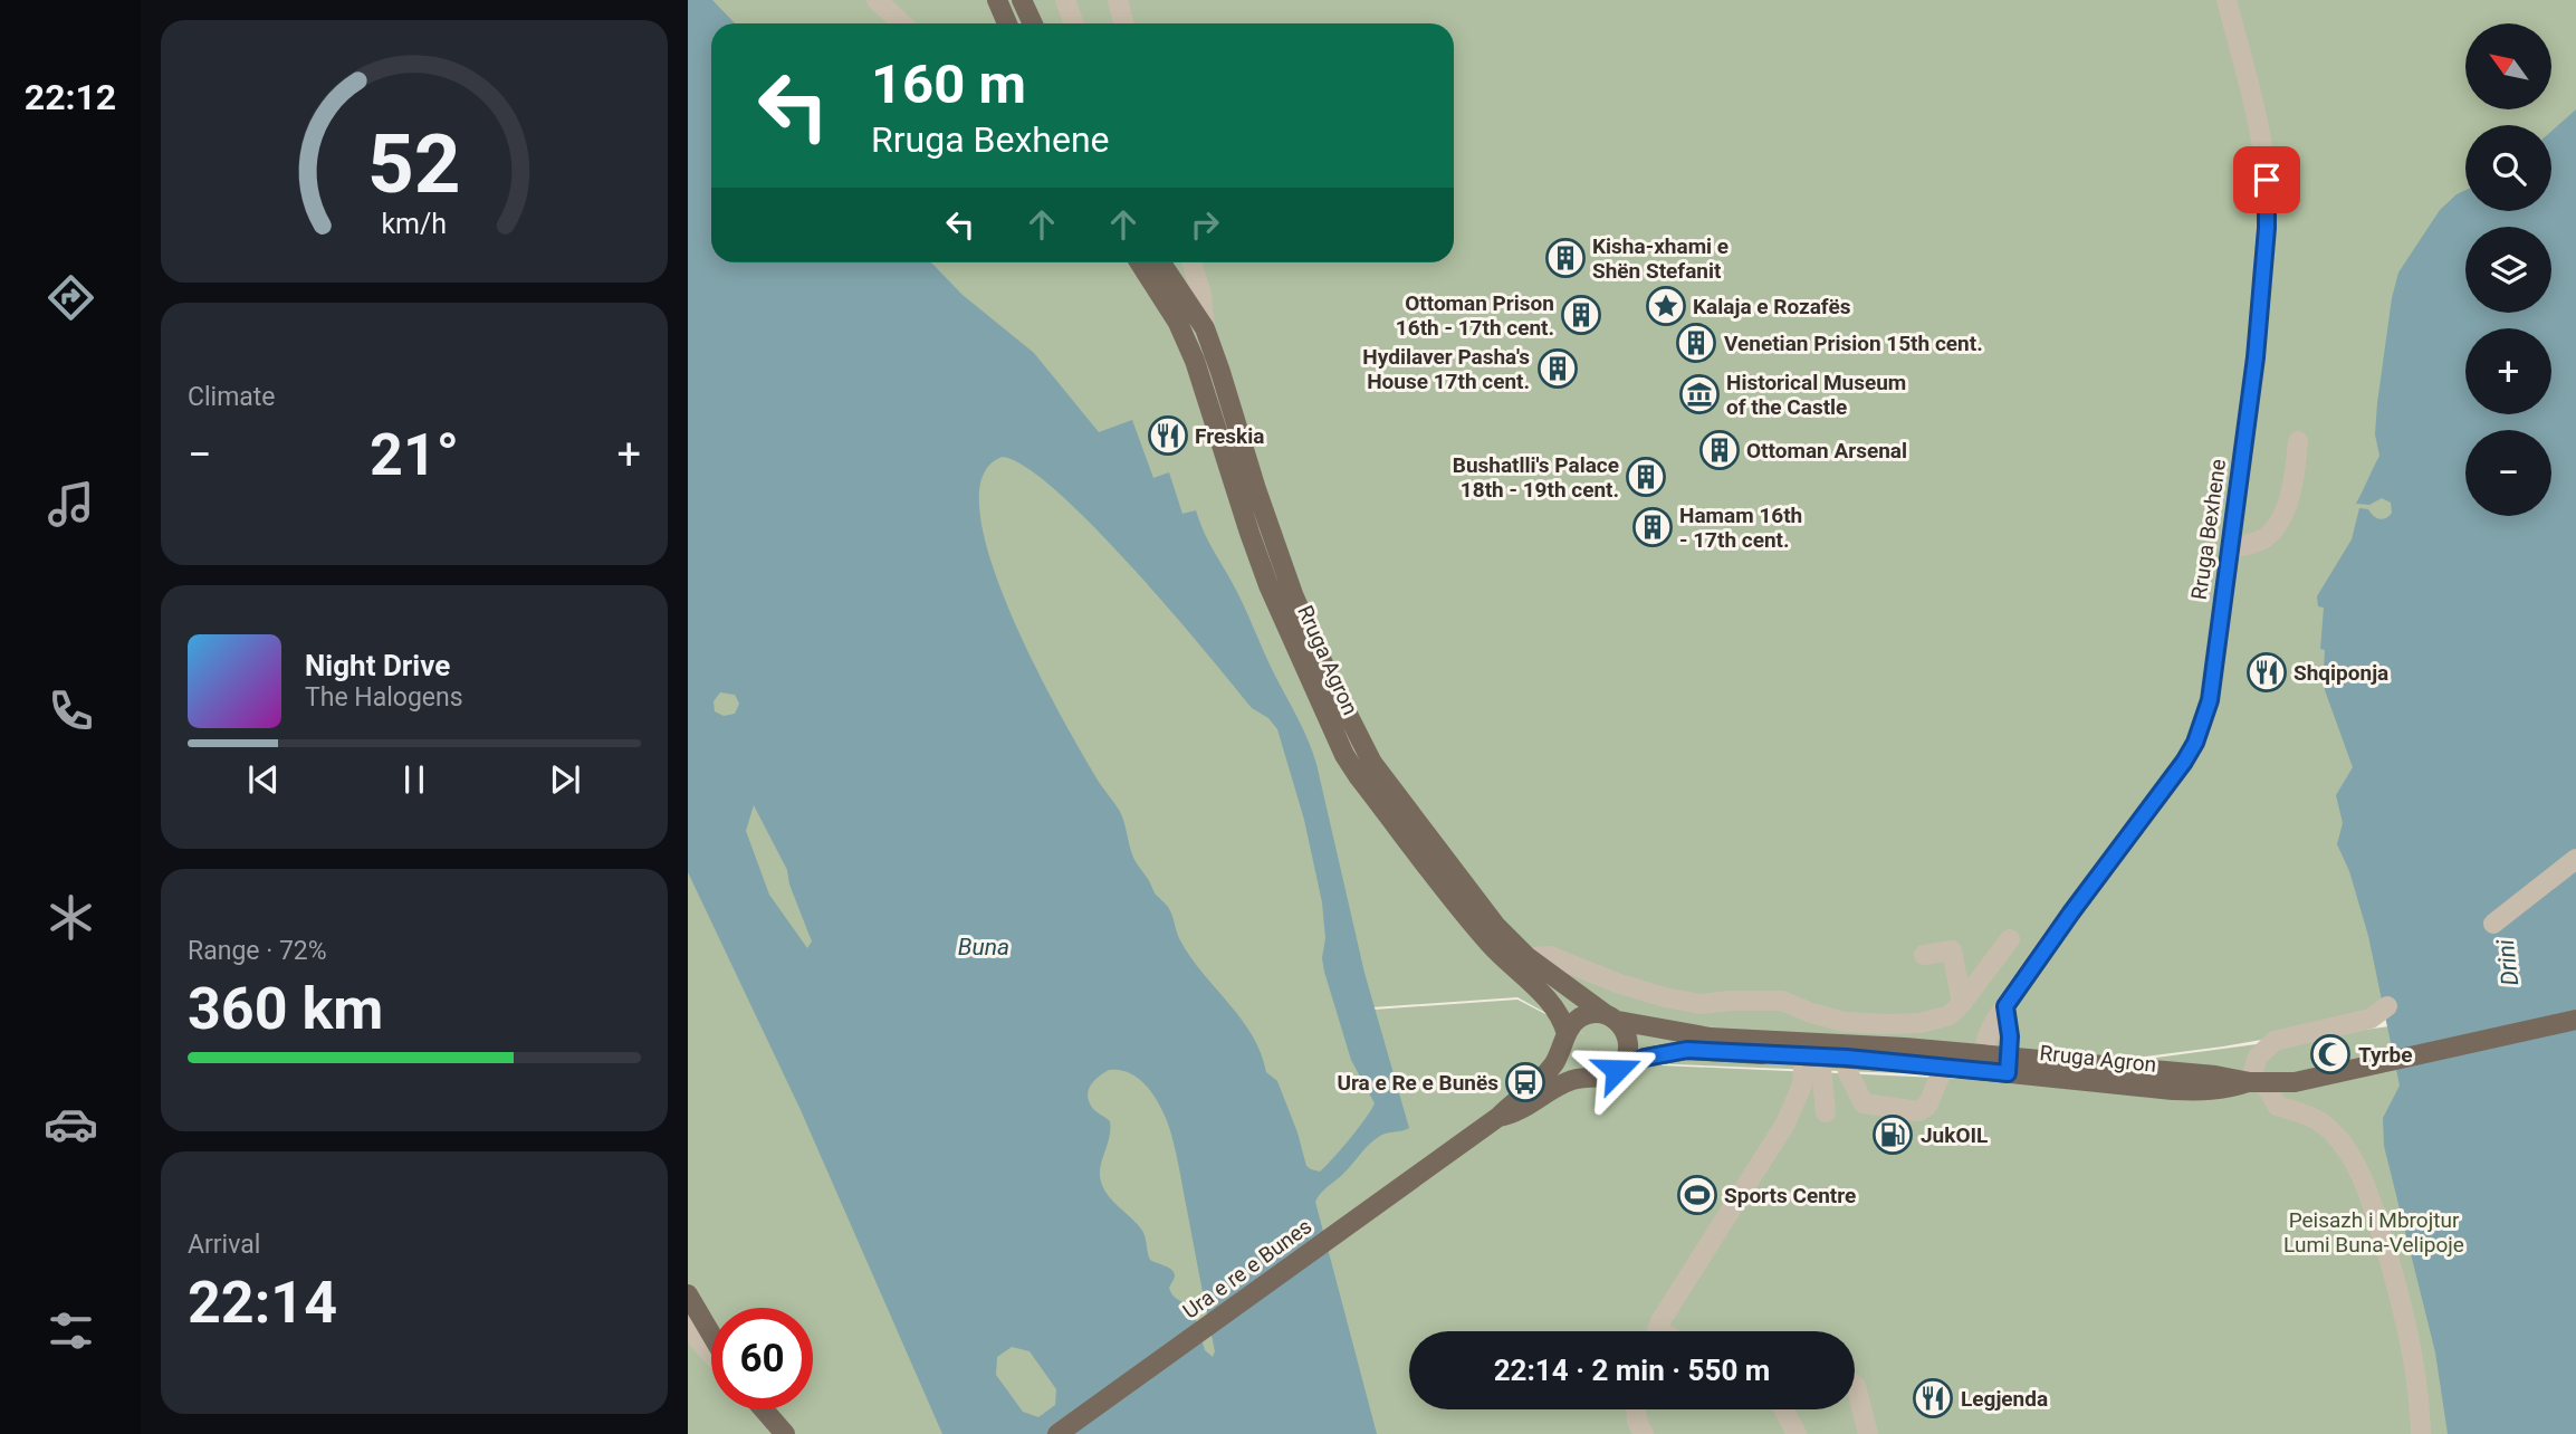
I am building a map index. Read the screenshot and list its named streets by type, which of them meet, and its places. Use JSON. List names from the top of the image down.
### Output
{
  "streets": {
    "main road": ["Rruga Agron", "Ura e re e Bunes"],
    "street": ["Rruga Bexhene"]
  },
  "crossings": [
    ["Rruga Bexhene", "Rruga Agron"]
  ],
  "water": ["Buna", "Drini"],
  "parks": ["Peisazh i Mbrojtur Lumi Buna-Velipoje"],
  "places": {
    "building": [
      "Kisha-xhami e Shën Stefanit",
      "Ottoman Prison 16th - 17th cent.",
      "Venetian Prision 15th cent.",
      "Hydilaver Pasha's House 17th cent.",
      "Ottoman Arsenal",
      "Bushatlli's Palace 18th - 19th cent.",
      "Hamam 16th - 17th cent."
    ],
    "place": ["Kalaja e Rozafës"],
    "museum": ["Historical Museum of the Castle"],
    "restaurant": ["Freskia", "Shqiponja", "Legjenda"],
    "mosque": ["Tyrbe"],
    "bus stop": ["Ura e Re e Bunës"],
    "fuel station": ["JukOIL"],
    "sports": ["Sports Centre"]
  },
  "north": "top left",
  "page": {
    "tabs": "22:12",
    "map_buttons": ["+", "−"],
    "turn": ["160 m", "Rruga Bexhene"],
    "tile": [
      "Climate",
      ["Range · 72%", "360 km"],
      ["Arrival", "22:14"]
    ],
    "heat": ["−", "21°", "+"],
    "song": ["Night Drive", "The Halogens"],
    "limit": "60",
    "trip": "22:14 · 2 min · 550 m",
    "gauge": ["52", "km/h"]
  }
}
